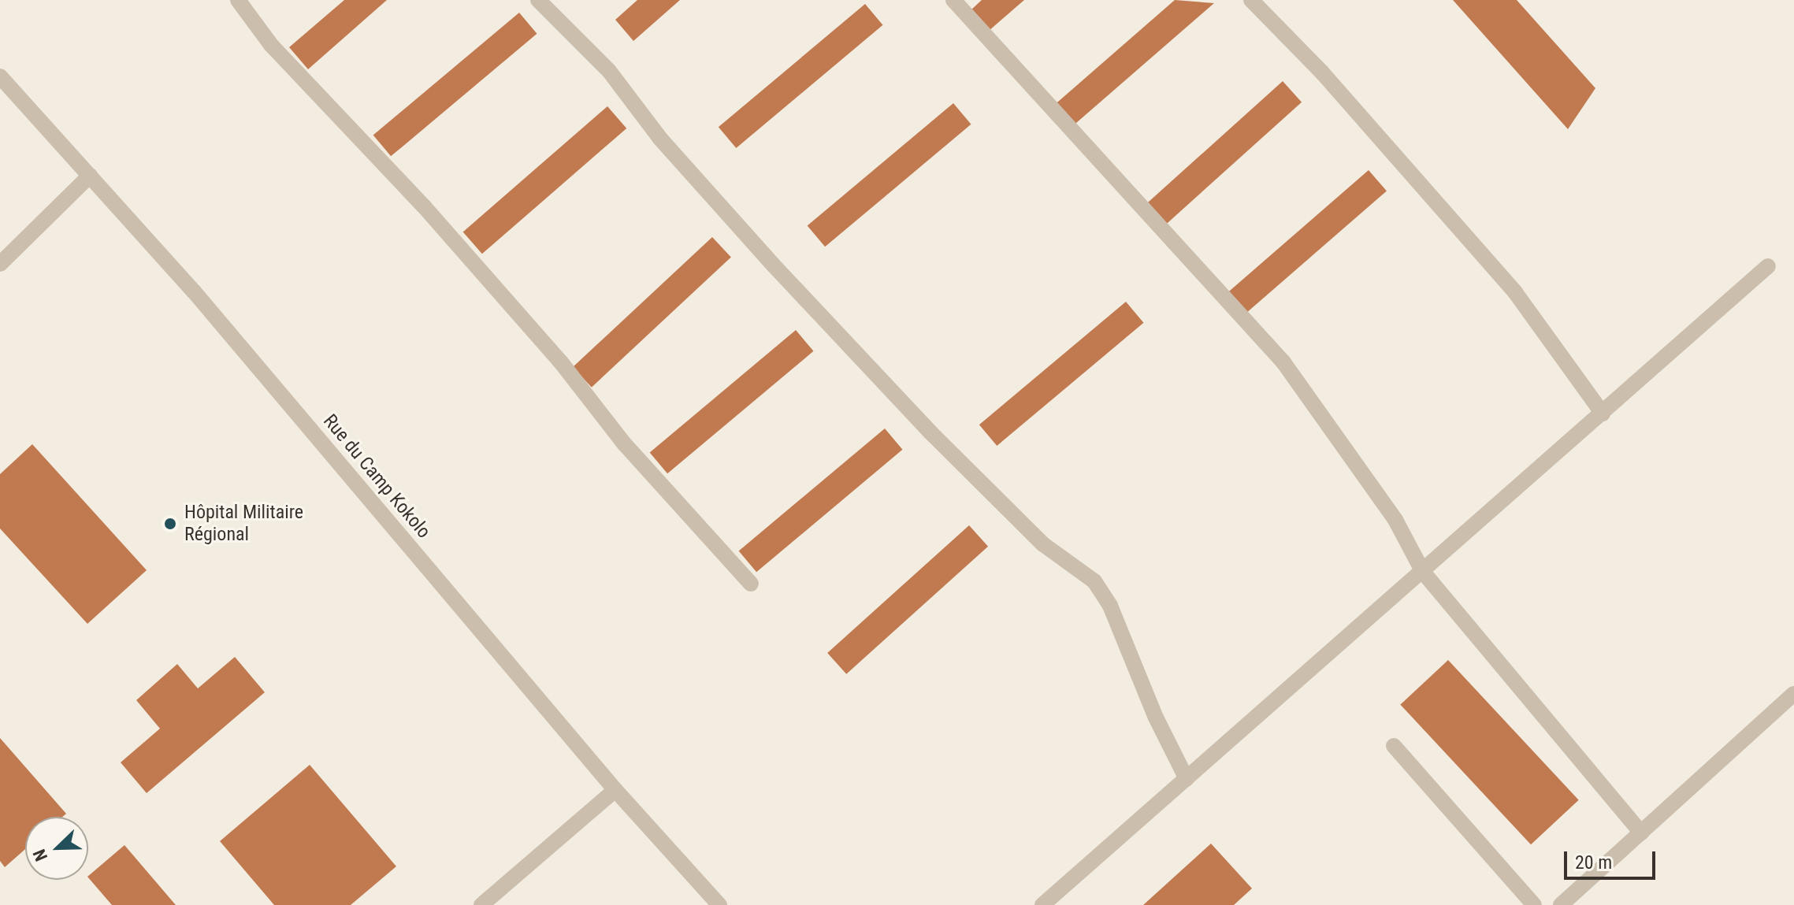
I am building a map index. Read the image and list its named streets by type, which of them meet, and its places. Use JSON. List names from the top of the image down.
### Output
{
  "streets": {
    "street": ["Rue du Camp Kokolo"]
  },
  "places": ["Hôpital Militaire Régional"],
  "scale_bar": "20 m",
  "north": "bottom left"
}
